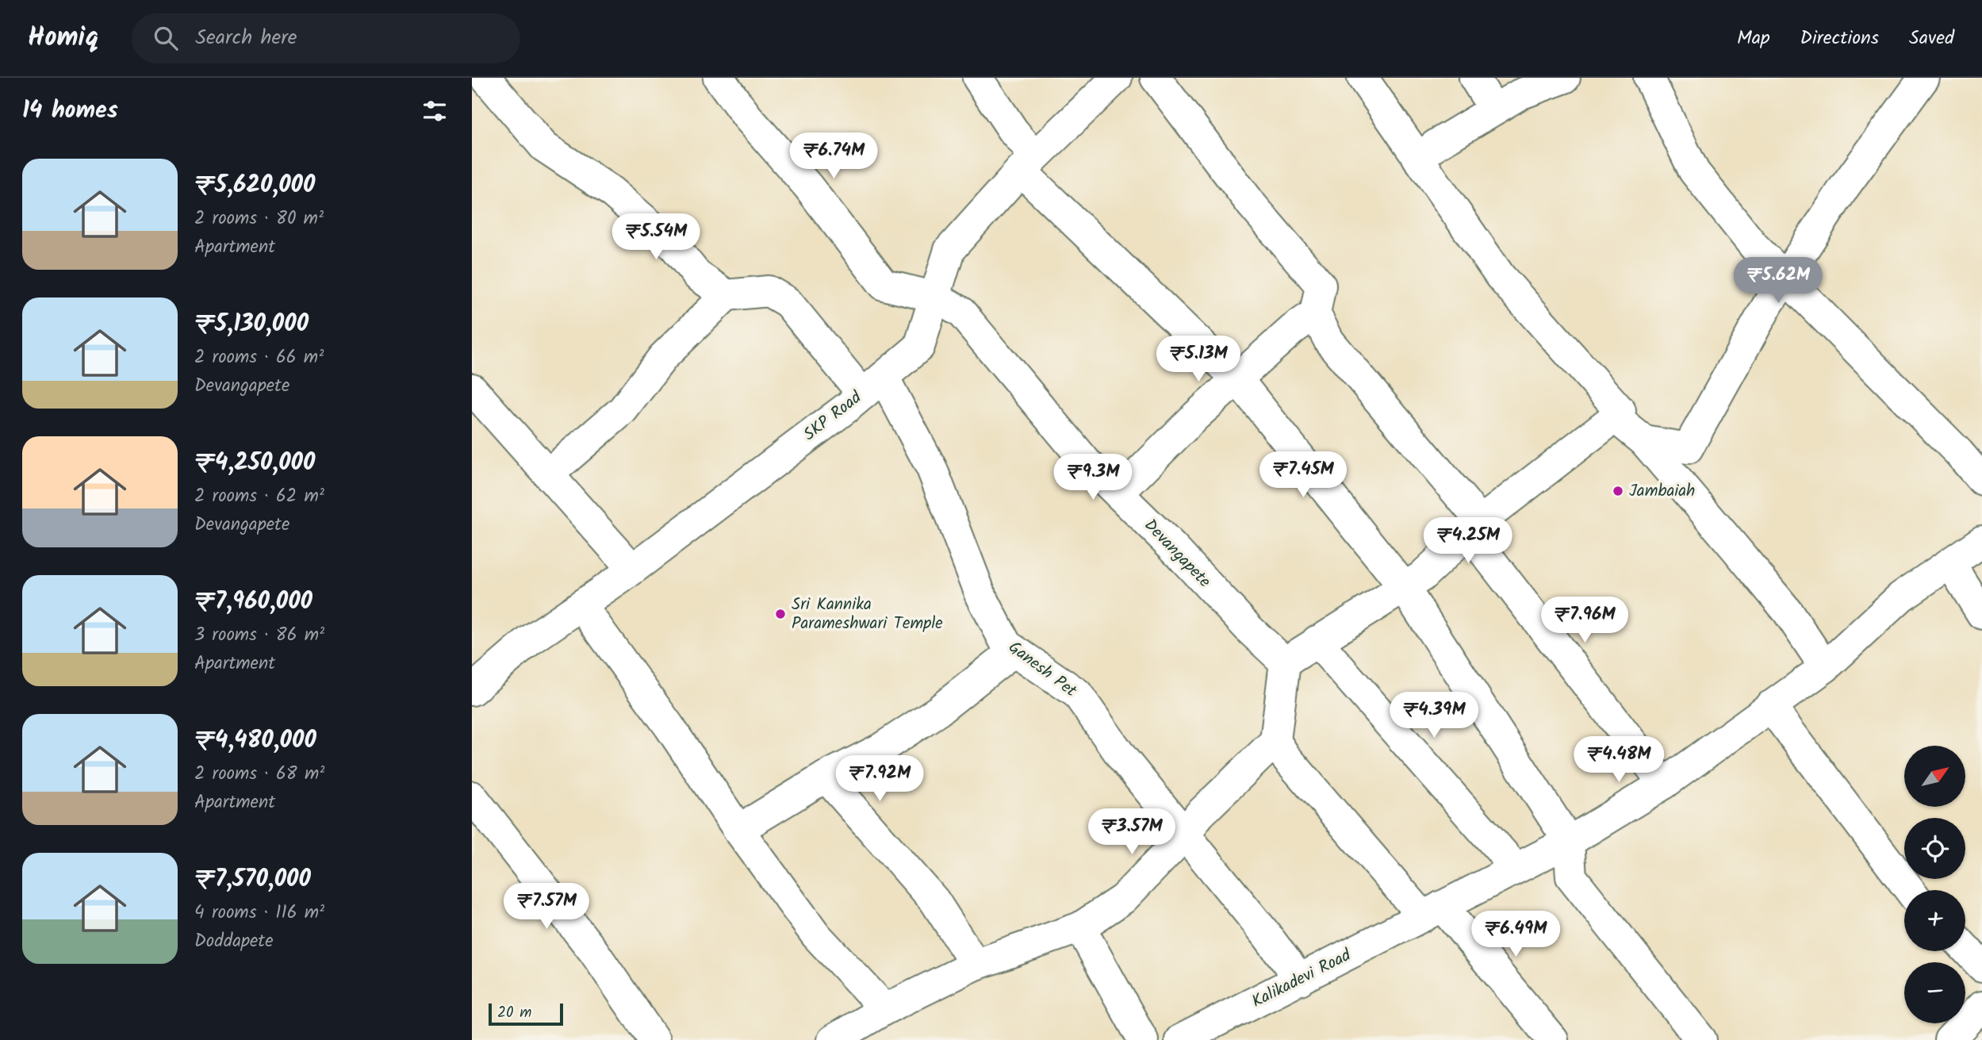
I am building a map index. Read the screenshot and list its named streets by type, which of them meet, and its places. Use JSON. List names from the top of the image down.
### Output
{
  "streets": {
    "street": [
      "SKP Road",
      "Devangapete",
      "Ganesh Pet",
      "Kalikadevi Road"
    ]
  },
  "crossings": [
    ["SKP Road", "Devangapete"],
    ["SKP Road", "Ganesh Pet"],
    ["Ganesh Pet", "Kalikadevi Road"]
  ],
  "places": ["Jambaiah", "Sri Kannika Parameshwari Temple"],
  "scale_bar": "20 m",
  "north": "top right",
  "page": {
    "header": "Homiq",
    "search": "Search here",
    "nav": ["Map", "Directions", "Saved"],
    "heading": "14 homes",
    "price": [
      "₹6.74M",
      "₹5.54M",
      "₹5.62M",
      "₹5.13M",
      "₹7.45M",
      "₹9.3M",
      "₹4.25M",
      "₹7.96M",
      "₹4.39M",
      "₹4.48M",
      "₹7.92M",
      "₹3.57M",
      "₹7.57M",
      "₹6.49M"
    ],
    "list": [
      {
        "name": "₹5,620,000",
        "note": "2 rooms · 80 m² · Apartment"
      },
      {
        "name": "₹5,130,000",
        "note": "2 rooms · 66 m² · Devangapete"
      },
      {
        "name": "₹4,250,000",
        "note": "2 rooms · 62 m² · Devangapete"
      },
      {
        "name": "₹7,960,000",
        "note": "3 rooms · 86 m² · Apartment"
      },
      {
        "name": "₹4,480,000",
        "note": "2 rooms · 68 m² · Apartment"
      },
      {
        "name": "₹7,570,000",
        "note": "4 rooms · 116 m² · Doddapete"
      }
    ],
    "map_buttons": ["+", "−"],
    "scale": "20 m"
  }
}
